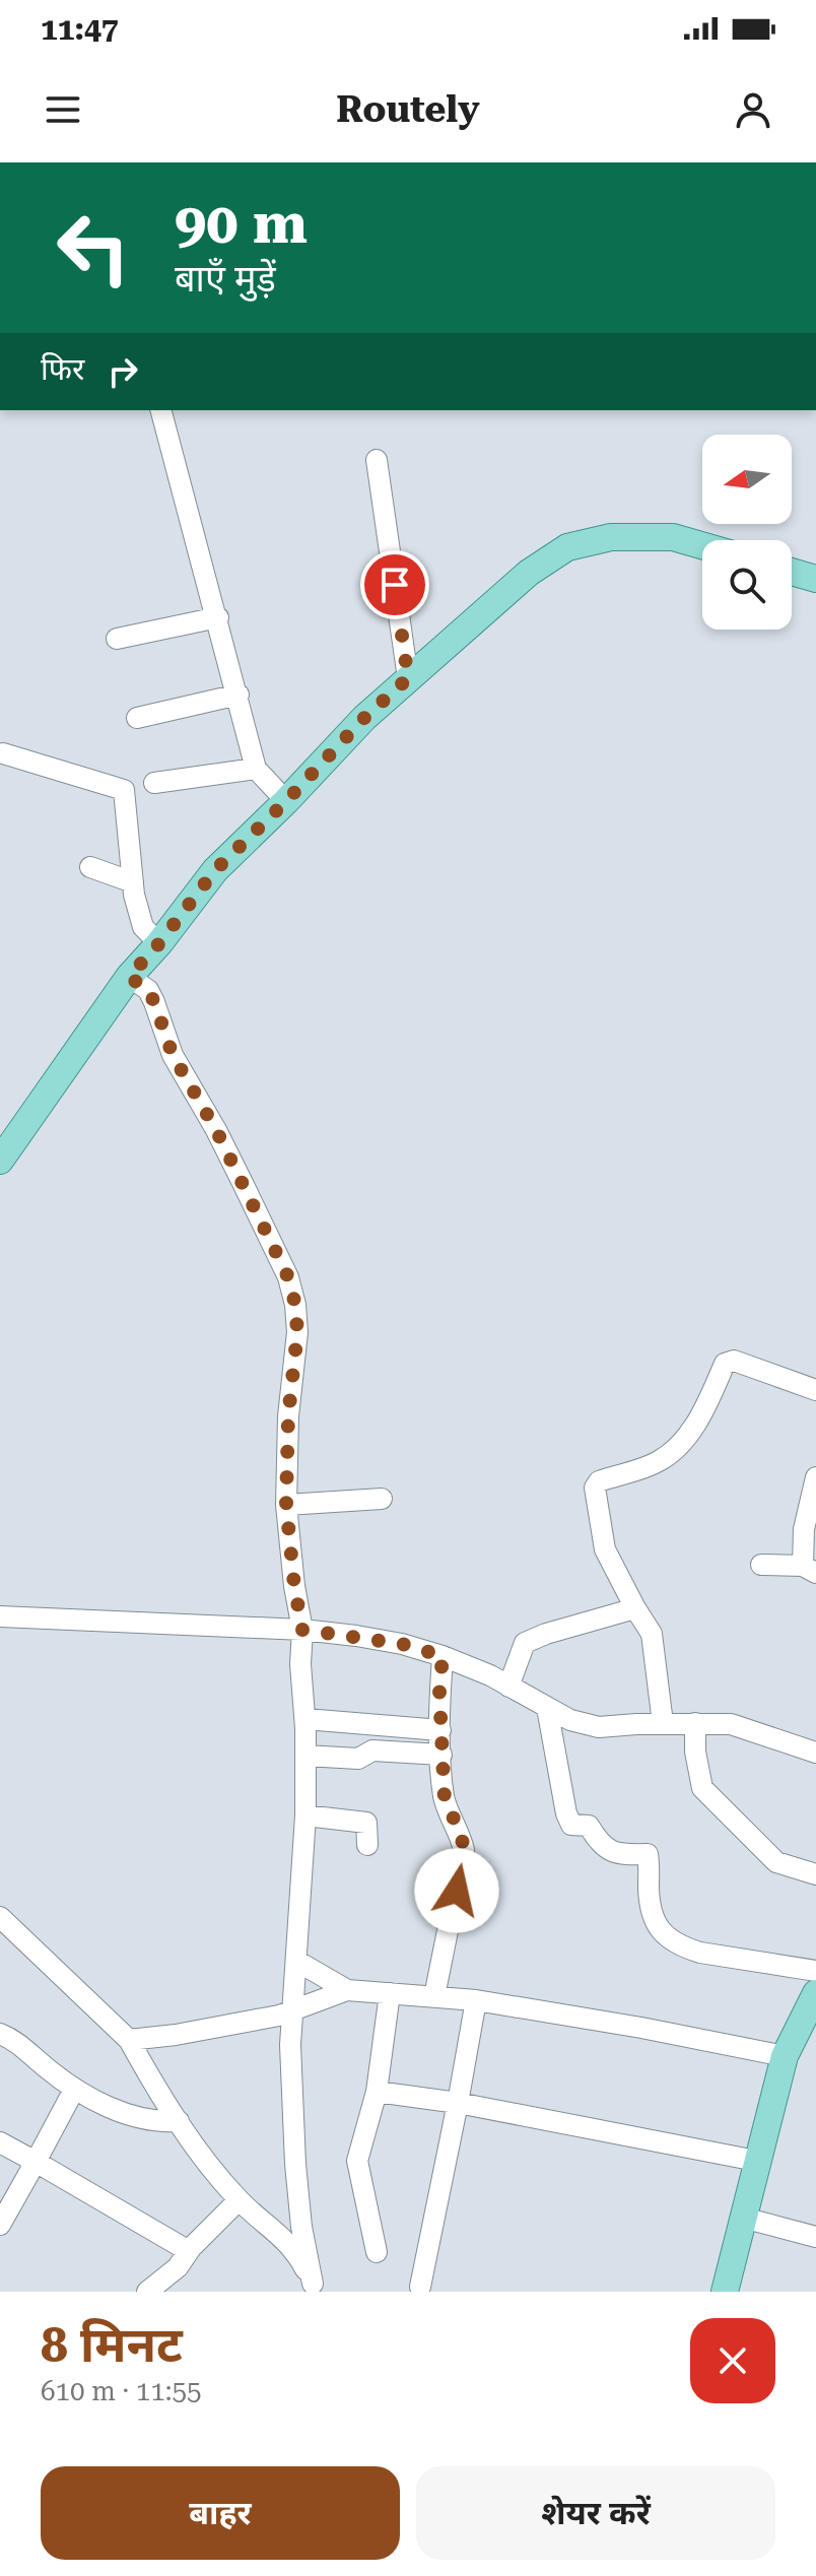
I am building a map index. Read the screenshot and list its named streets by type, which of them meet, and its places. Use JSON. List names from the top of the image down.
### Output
{
  "north": "left",
  "page": {
    "status": "11:47",
    "header": "Routely",
    "turn": ["90 m", "बाएँ मुड़ें"],
    "then": "फिर",
    "heading": ["8 मिनट", "610 m · 11:55"],
    "buttons": ["बाहर", "शेयर करें"]
  }
}
